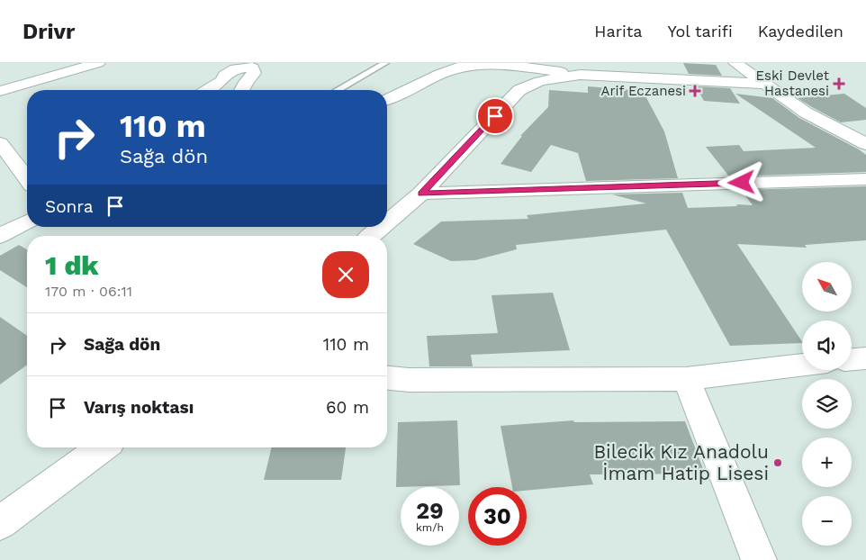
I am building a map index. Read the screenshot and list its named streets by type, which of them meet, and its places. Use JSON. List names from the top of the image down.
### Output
{
  "places": {
    "health": ["Eski Devlet Hastanesi", "Arif Eczanesi"],
    "other": ["Bilecik Kız Anadolu İmam Hatip Lisesi"]
  },
  "north": "top left",
  "page": {
    "header": "Drivr",
    "nav": ["Harita", "Yol tarifi", "Kaydedilen"],
    "turn": ["110 m", "Sağa dön"],
    "then": "Sonra",
    "heading": ["1 dk", "170 m · 06:11"],
    "map_buttons": ["+", "−"],
    "list": [
      {
        "name": "Sağa dön",
        "value": "110 m"
      },
      {
        "name": "Varış noktası",
        "value": "60 m"
      }
    ],
    "speed": "29 km/h",
    "limit": "30"
  }
}
